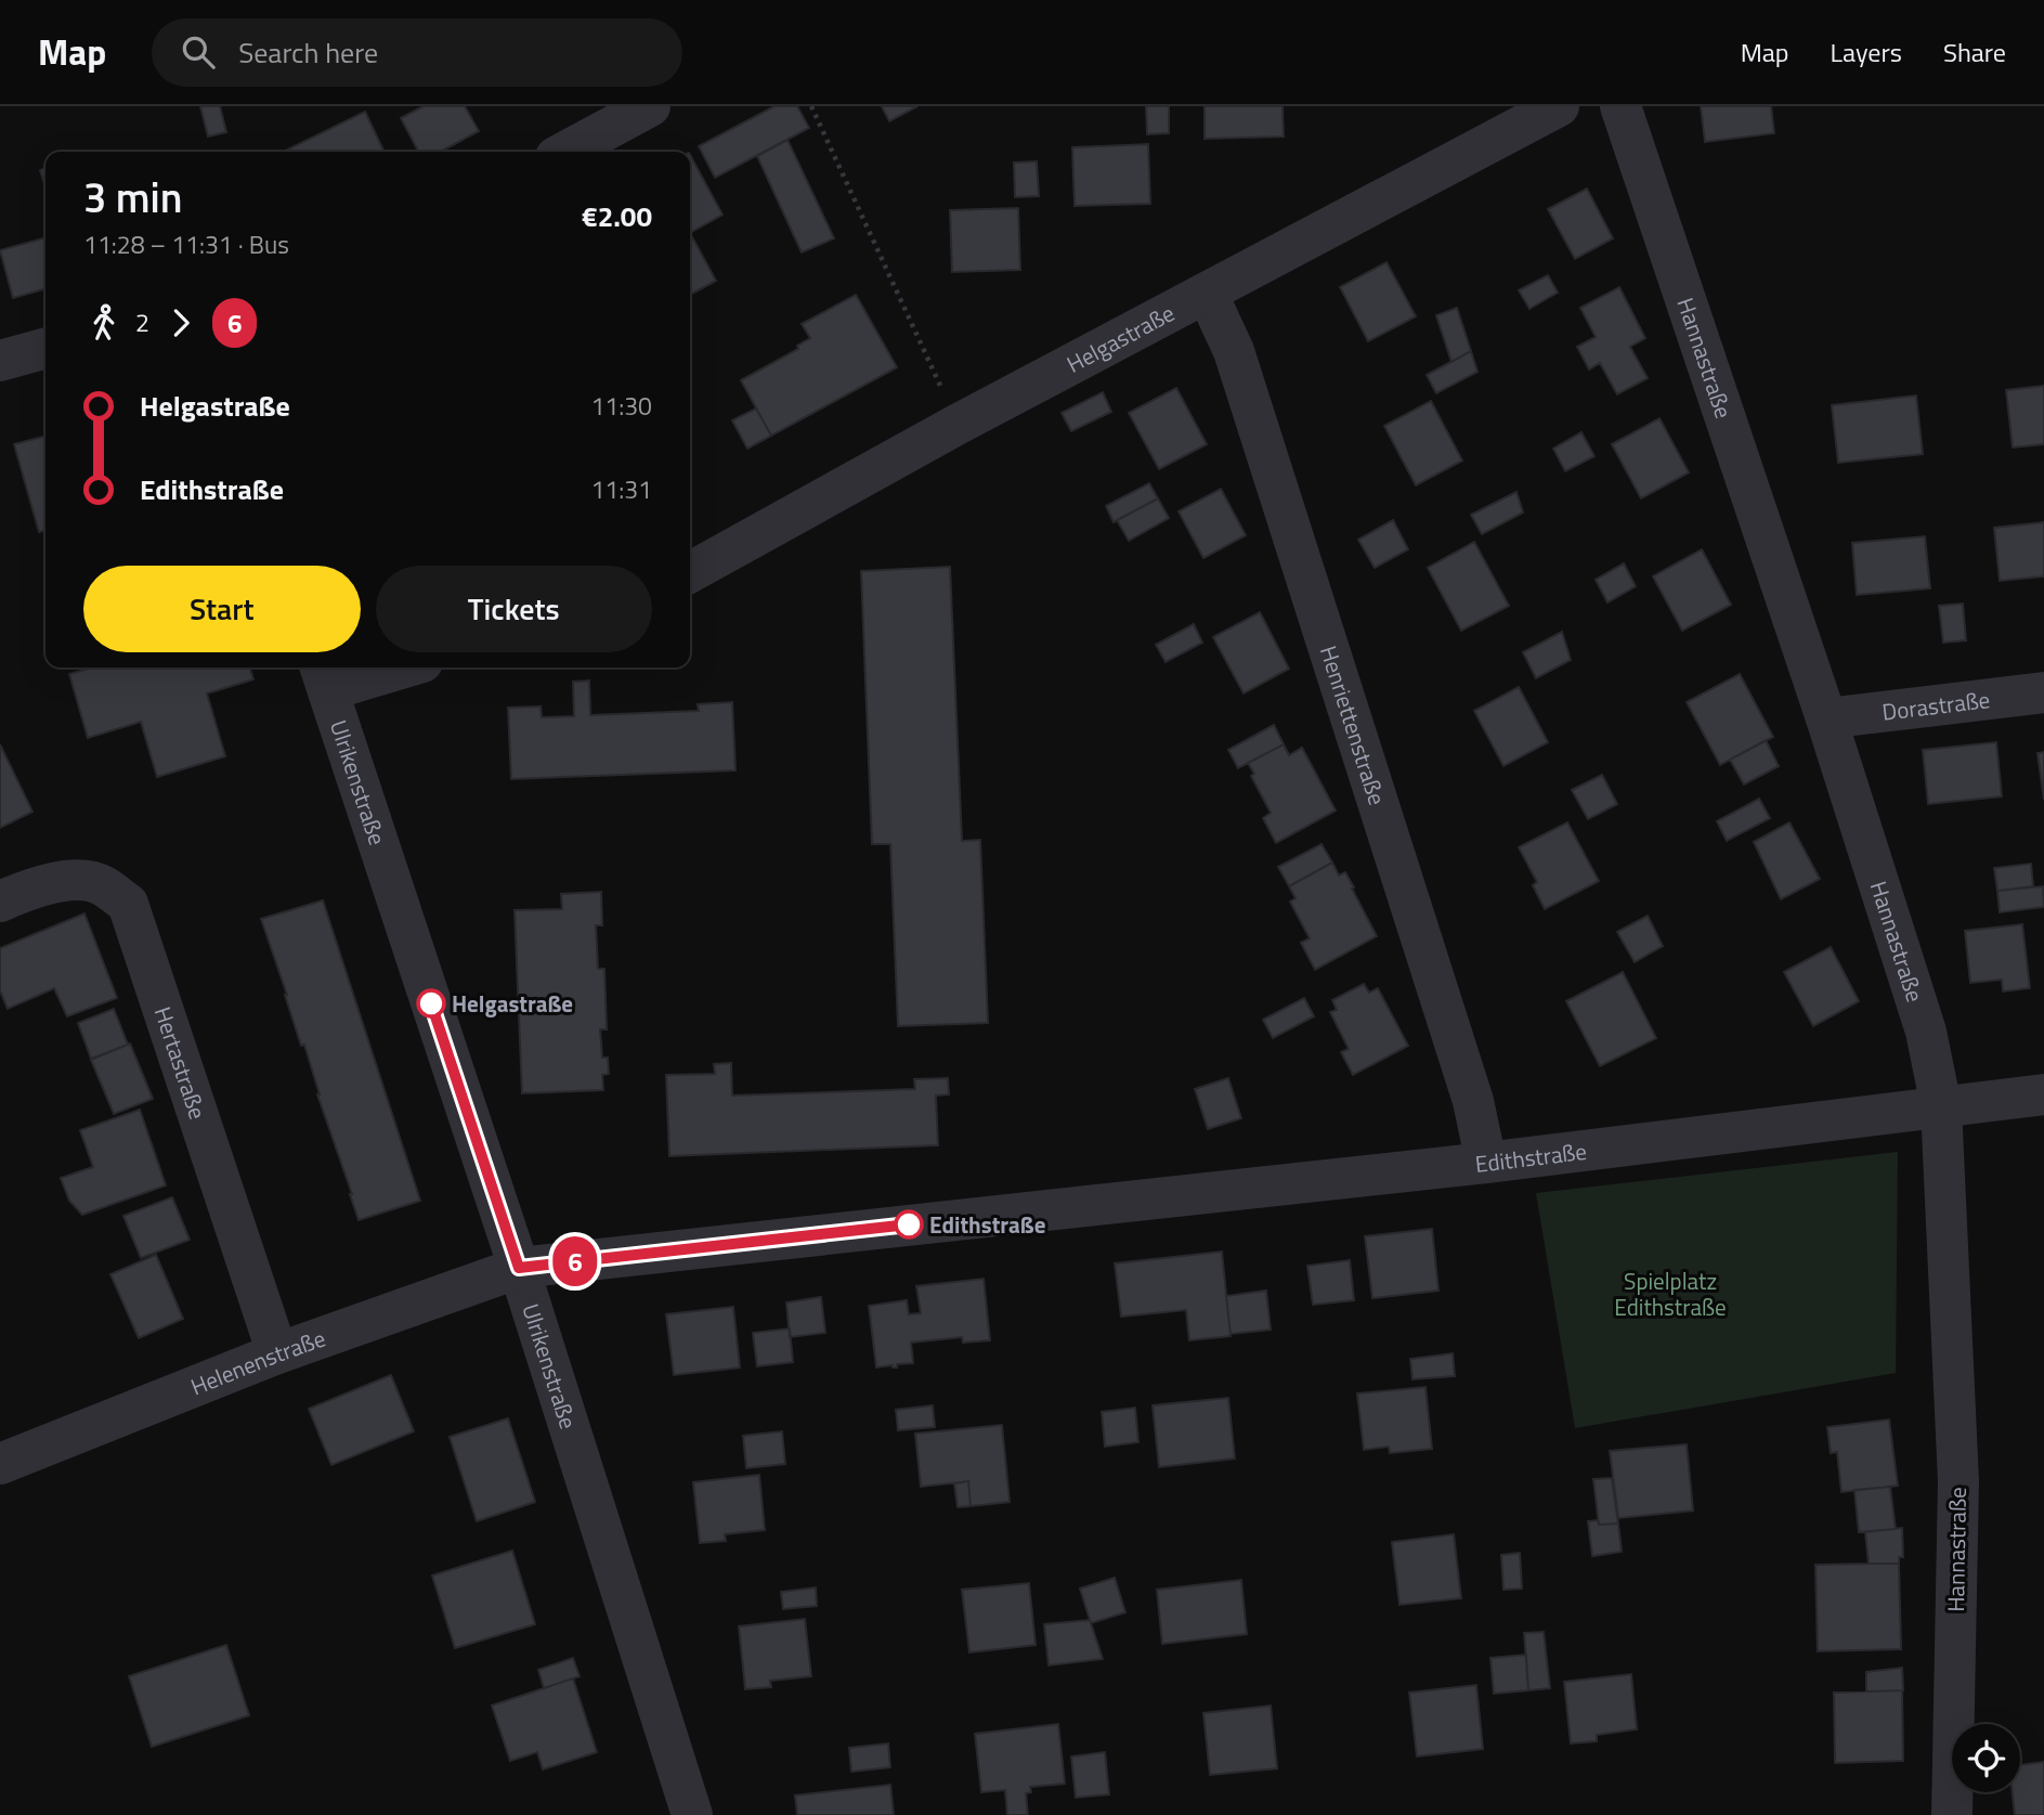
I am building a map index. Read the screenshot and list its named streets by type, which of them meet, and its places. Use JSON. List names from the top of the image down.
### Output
{
  "streets": {
    "street": [
      "Helgastraße",
      "Hannastraße",
      "Dorastraße",
      "Henriettenstraße",
      "Ulrikenstraße",
      "Hertastraße",
      "Edithstraße",
      "Helenenstraße"
    ]
  },
  "crossings": [
    ["Helgastraße", "Henriettenstraße"],
    ["Hannastraße", "Dorastraße"],
    ["Hannastraße", "Edithstraße"],
    ["Henriettenstraße", "Edithstraße"],
    ["Ulrikenstraße", "Edithstraße"],
    ["Ulrikenstraße", "Helenenstraße"],
    ["Hertastraße", "Helenenstraße"],
    ["Edithstraße", "Helenenstraße"]
  ],
  "parks": ["Spielplatz Edithstraße"],
  "places": ["Helgastraße", "Edithstraße"],
  "lines": ["bus line 6"],
  "page": {
    "header": "Map",
    "search": "Search here",
    "nav": ["Map", "Layers", "Share"],
    "on_map": "6",
    "heading": ["3 min", "11:28 – 11:31 · Bus", "€2.00"],
    "legs": ["2", "6"],
    "list": [
      {
        "name": "Helgastraße",
        "value": "11:30"
      },
      {
        "name": "Edithstraße",
        "value": "11:31"
      }
    ],
    "buttons": ["Start", "Tickets"]
  }
}
